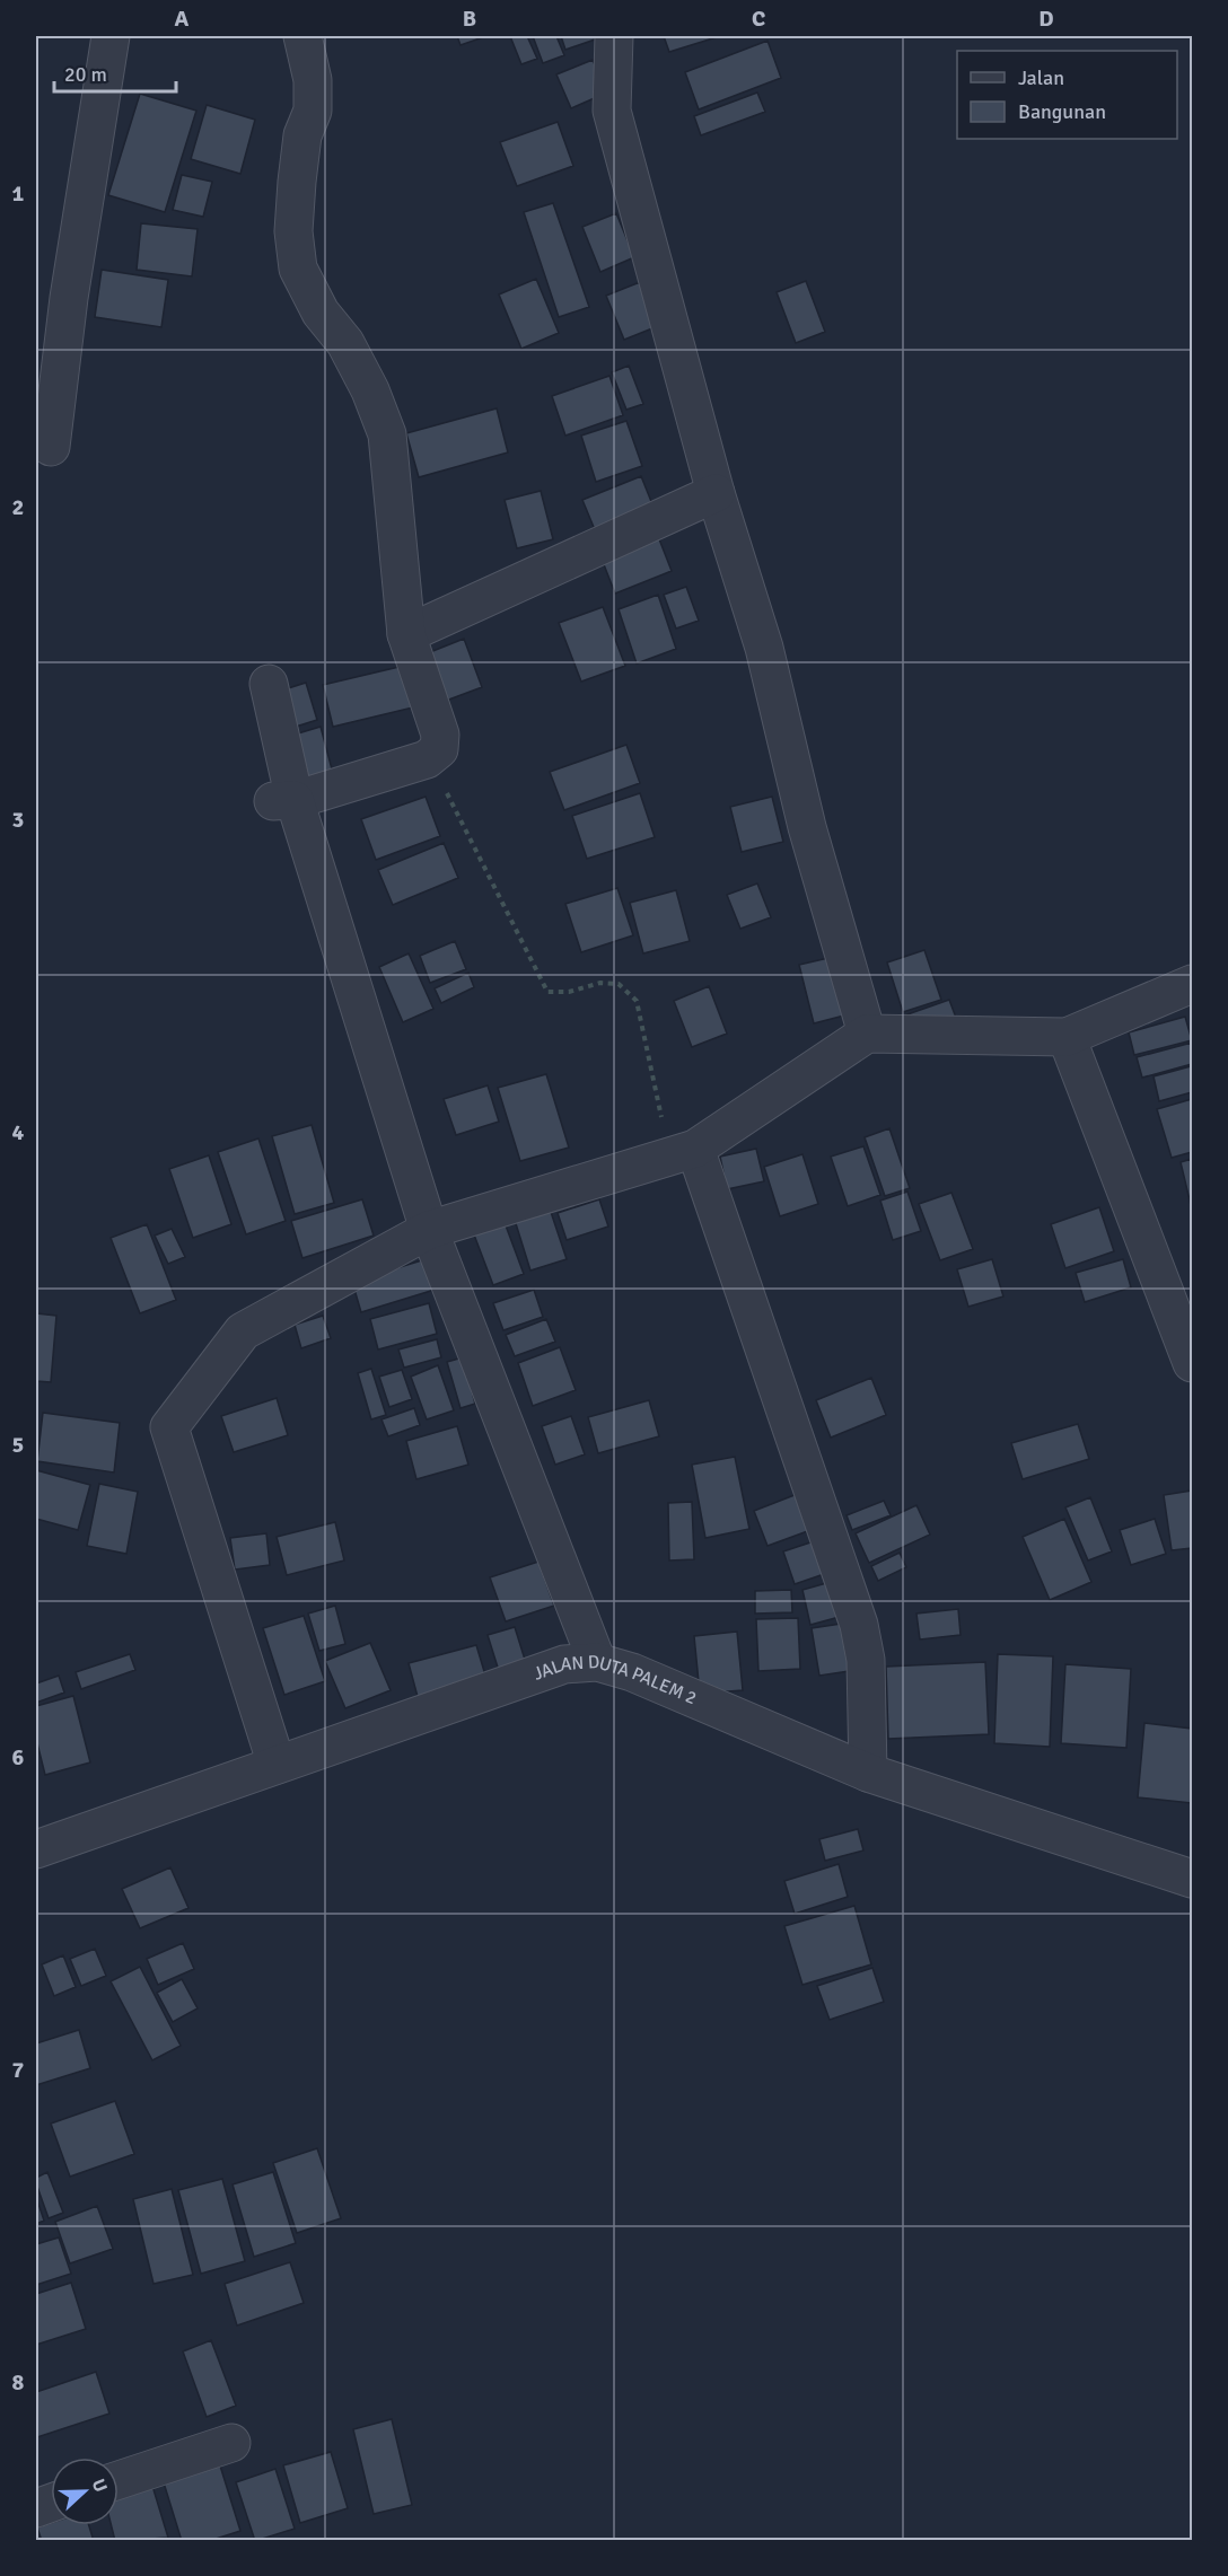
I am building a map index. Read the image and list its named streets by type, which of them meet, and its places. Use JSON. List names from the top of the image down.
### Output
{
  "streets": {
    "street": ["JALAN DUTA PALEM 2"]
  },
  "legend": ["Jalan", "Bangunan"],
  "scale_bar": "20 m",
  "north": "right",
  "grid": {
    "columns": [
      "A",
      "B",
      "C",
      "D"
    ],
    "rows": [
      "1",
      "2",
      "3",
      "4",
      "5",
      "6",
      "7",
      "8"
    ]
  }
}
